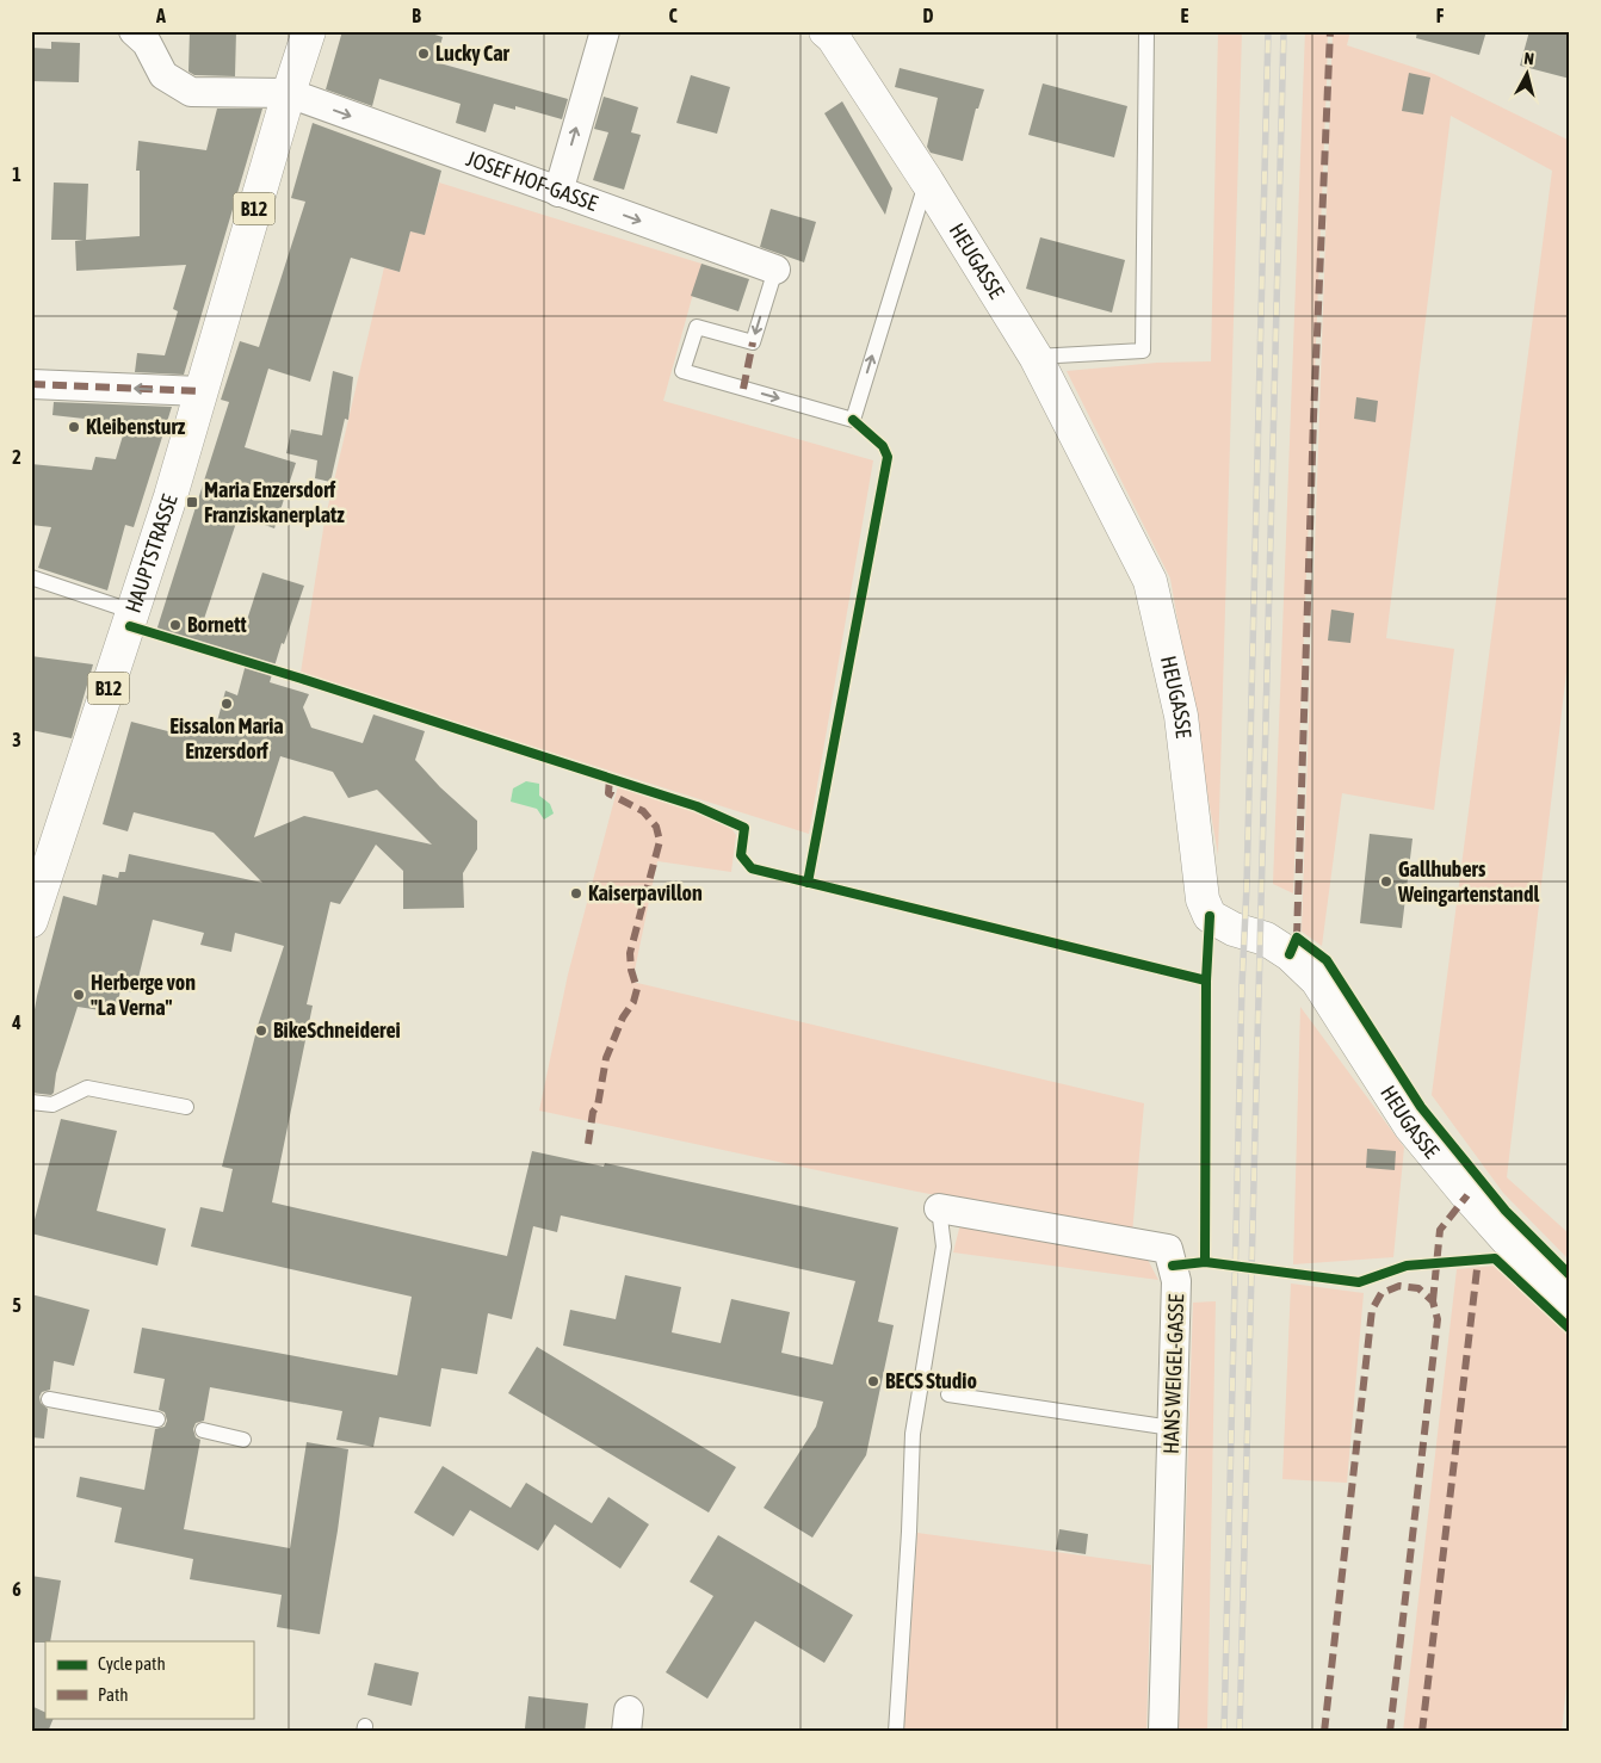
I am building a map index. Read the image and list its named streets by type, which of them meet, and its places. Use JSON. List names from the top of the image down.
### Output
{
  "streets": {
    "street": [
      "JOSEF HOF-GASSE",
      "B12",
      "HEUGASSE",
      "HAUPTSTRASSE",
      "HANS WEIGEL-GASSE"
    ]
  },
  "crossings": [
    ["JOSEF HOF-GASSE", "B12"],
    ["B12", "HAUPTSTRASSE"]
  ],
  "one_way": ["JOSEF HOF-GASSE"],
  "places": {
    "other": [
      "Lucky Car",
      "Kleibensturz",
      "Bornett",
      "Eissalon Maria Enzersdorf",
      "Gallhubers Weingartenstandl",
      "Kaiserpavillon",
      "Herberge von \"La Verna\"",
      "BikeSchneiderei",
      "BECS Studio"
    ],
    "transit": ["Maria Enzersdorf Franziskanerplatz"]
  },
  "legend": ["Cycle path", "Path"],
  "north": "top",
  "grid": {
    "columns": [
      "A",
      "B",
      "C",
      "D",
      "E",
      "F"
    ],
    "rows": [
      "1",
      "2",
      "3",
      "4",
      "5",
      "6"
    ]
  }
}
